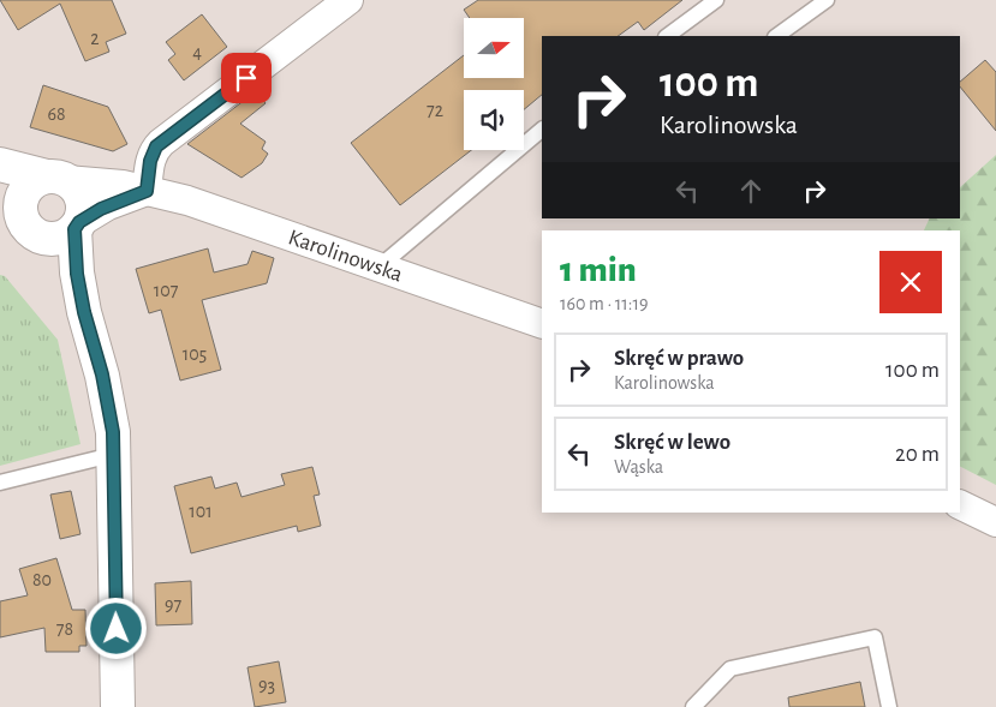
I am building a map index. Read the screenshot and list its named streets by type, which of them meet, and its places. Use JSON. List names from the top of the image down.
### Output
{
  "streets": {
    "street": ["Karolinowska"]
  },
  "house_numbers": [
    "2",
    "4",
    "72",
    "68",
    "107",
    "105",
    "101",
    "80",
    "97",
    "78",
    "93"
  ],
  "north": "right",
  "page": {
    "turn": ["100 m", "Karolinowska"],
    "heading": ["1 min", "160 m · 11:19"],
    "list": [
      {
        "name": "Skręć w prawo",
        "note": "Karolinowska",
        "value": "100 m"
      },
      {
        "name": "Skręć w lewo",
        "note": "Wąska",
        "value": "20 m"
      }
    ]
  }
}
